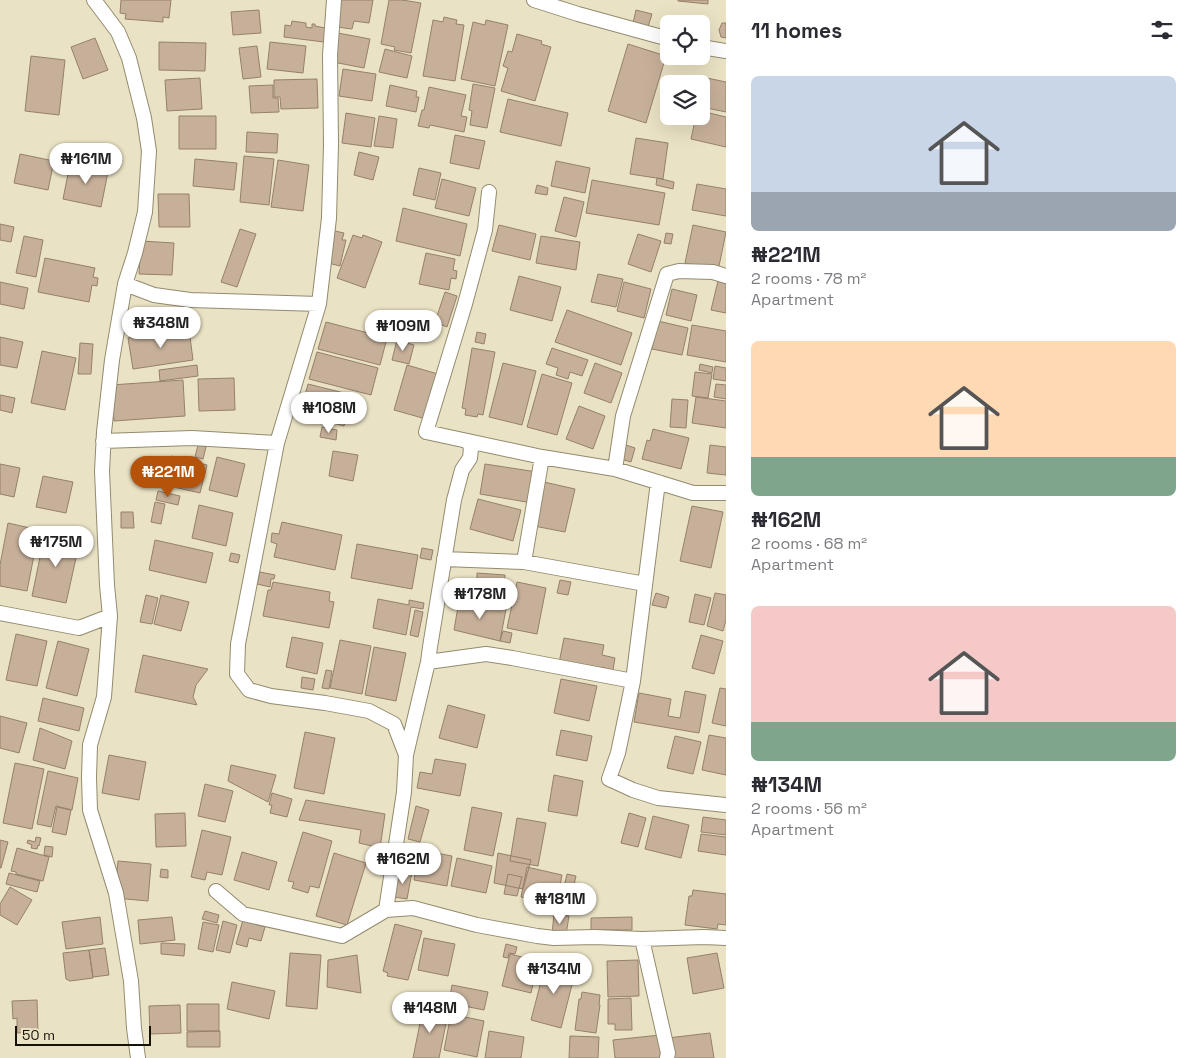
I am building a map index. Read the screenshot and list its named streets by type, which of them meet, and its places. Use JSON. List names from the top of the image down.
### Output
{
  "scale_bar": "50 m",
  "page": {
    "heading": "11 homes",
    "list": [
      {
        "name": "₦221M",
        "note": "2 rooms · 78 m² · Apartment"
      },
      {
        "name": "₦162M",
        "note": "2 rooms · 68 m² · Apartment"
      },
      {
        "name": "₦134M",
        "note": "2 rooms · 56 m² · Apartment"
      }
    ],
    "price": [
      "₦161M",
      "₦348M",
      "₦109M",
      "₦108M",
      "₦221M",
      "₦175M",
      "₦178M",
      "₦162M",
      "₦181M",
      "₦134M",
      "₦148M"
    ],
    "scale": "50 m"
  }
}
